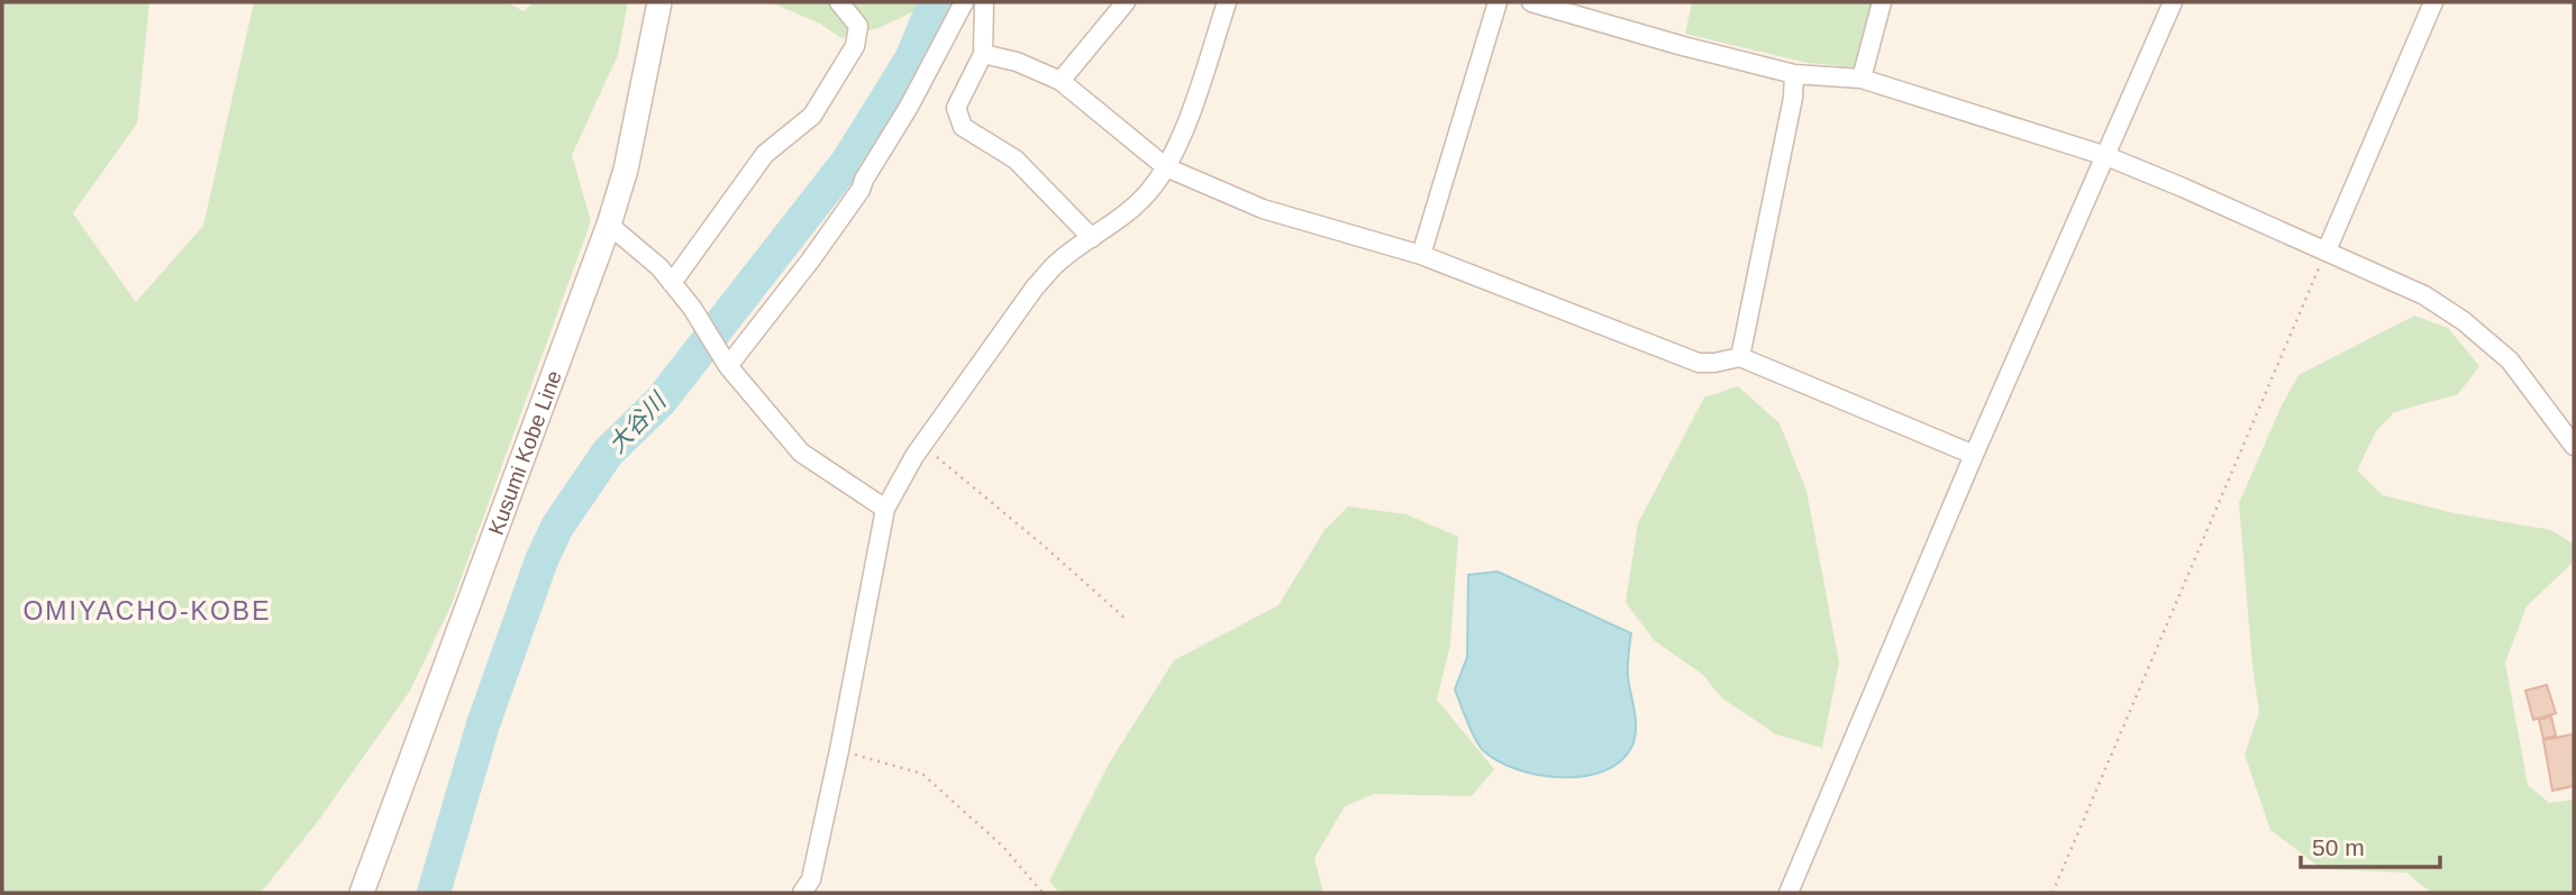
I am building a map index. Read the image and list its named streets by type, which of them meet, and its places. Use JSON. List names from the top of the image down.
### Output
{
  "streets": {
    "main road": ["Kusumi Kobe Line"]
  },
  "districts": ["OMIYACHO-KOBE"],
  "water": ["大谷川"],
  "scale_bar": "50 m"
}
